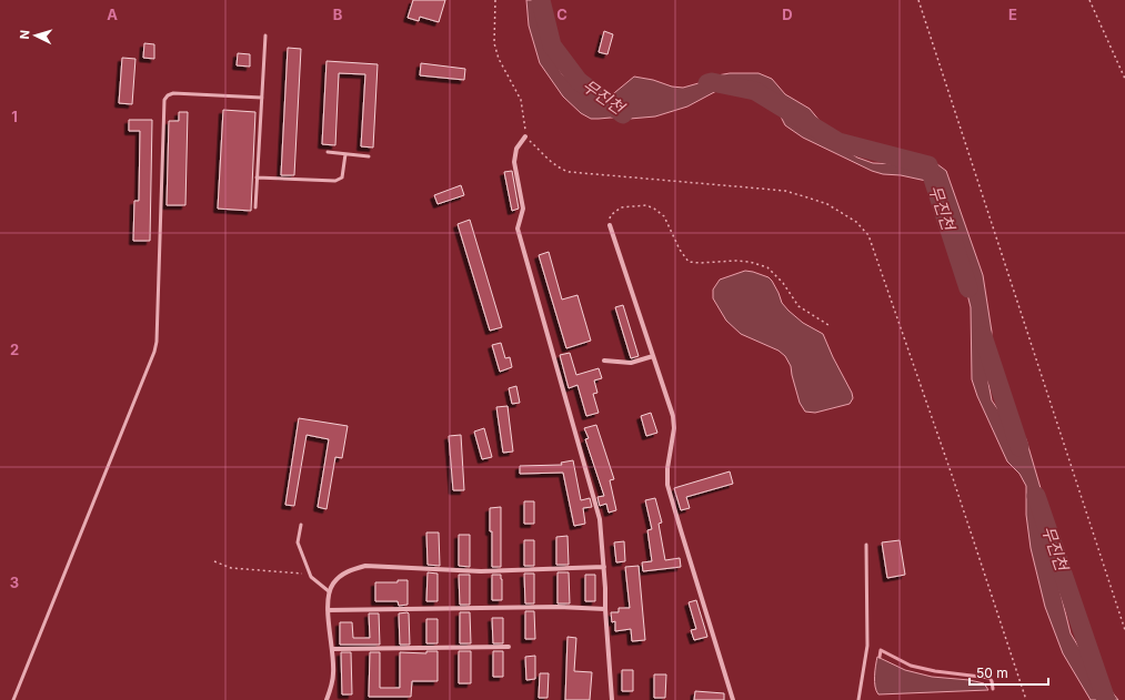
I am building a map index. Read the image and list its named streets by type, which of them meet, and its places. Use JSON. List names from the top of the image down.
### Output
{
  "water": ["무진천"],
  "scale_bar": "50 m",
  "north": "left",
  "grid": {
    "columns": [
      "A",
      "B",
      "C",
      "D",
      "E"
    ],
    "rows": ["1", "2", "3"]
  }
}
